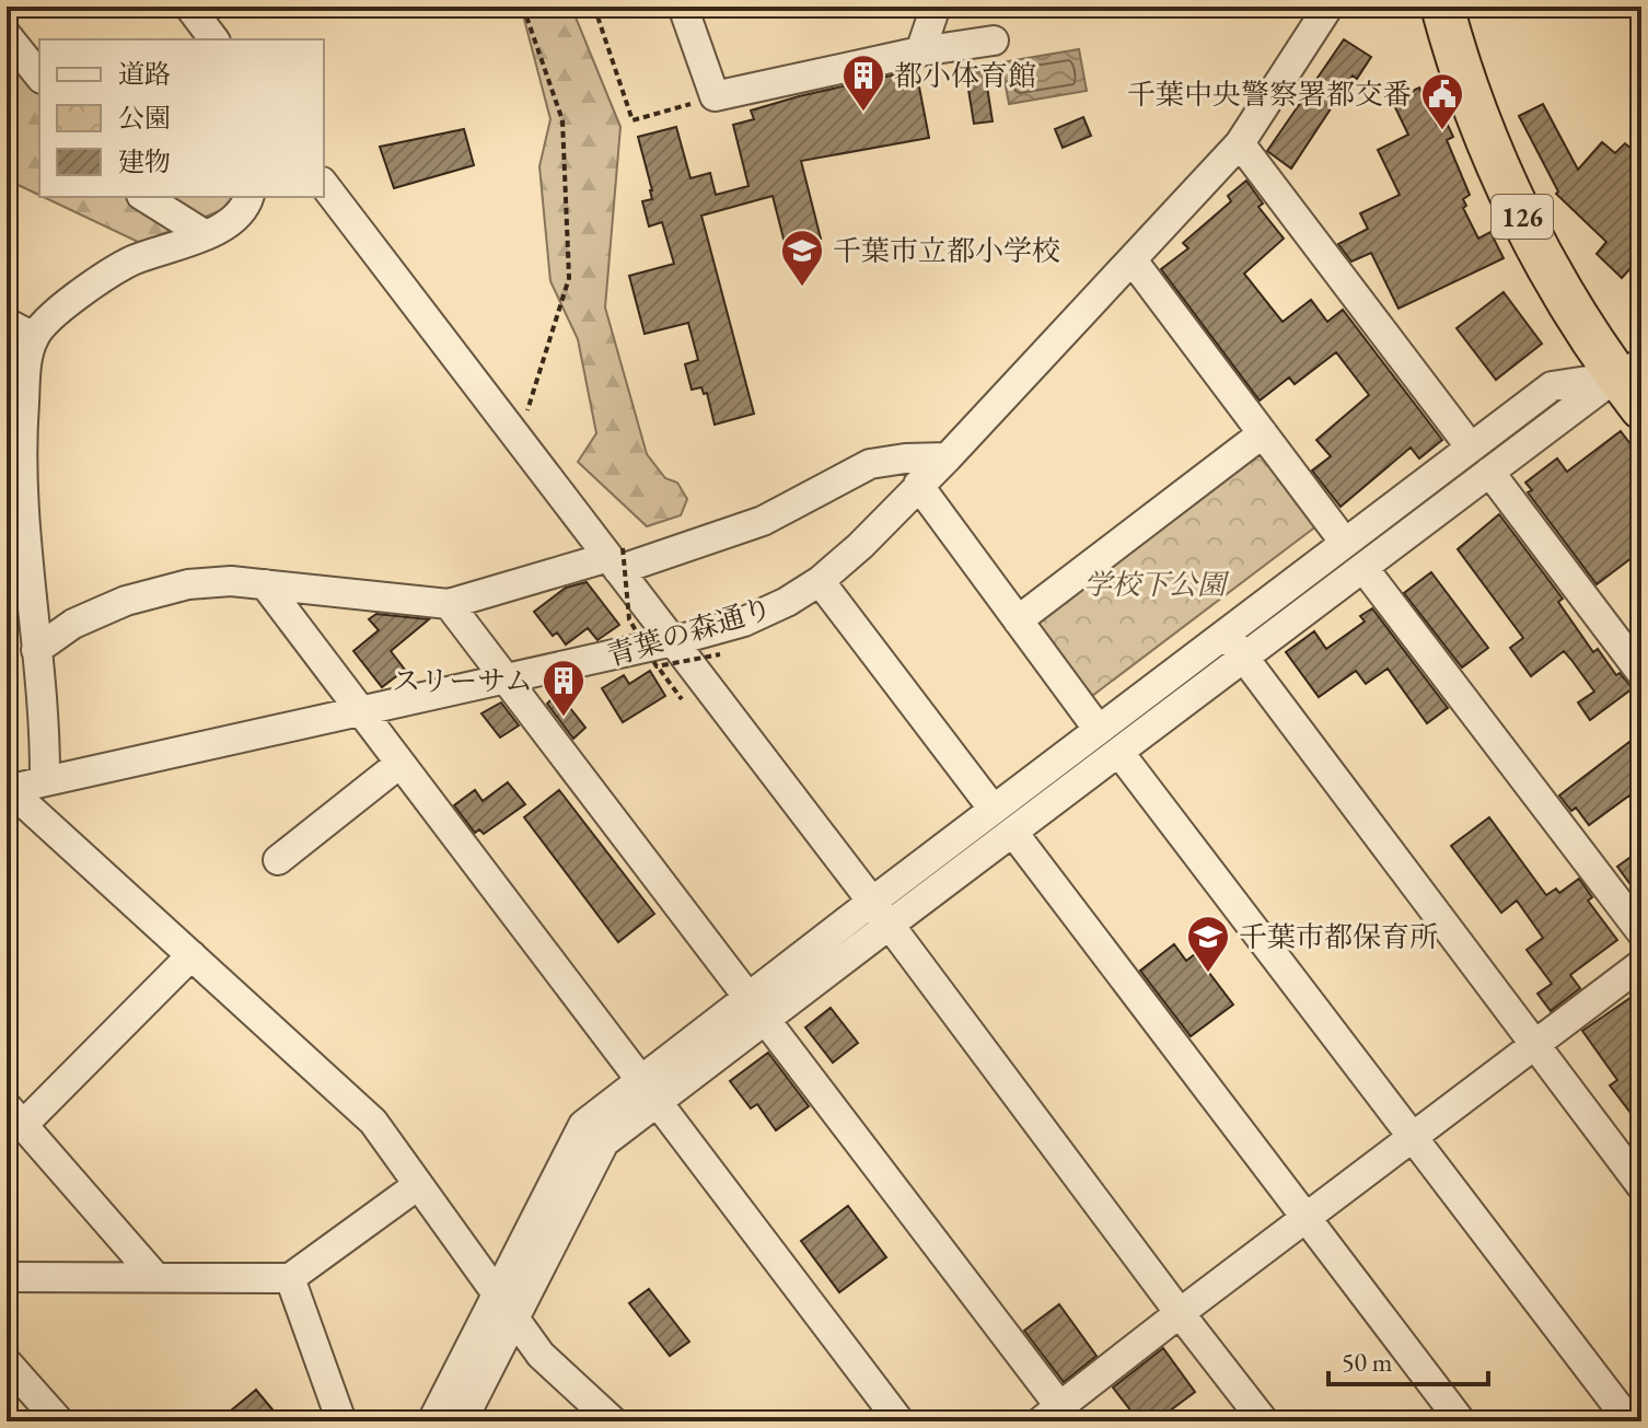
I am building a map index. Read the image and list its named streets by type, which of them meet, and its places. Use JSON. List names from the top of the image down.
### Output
{
  "streets": {
    "highway": ["126"],
    "street": ["青葉の森通り"]
  },
  "parks": ["学校下公園"],
  "places": {
    "building": ["都小体育館", "スリーサム"],
    "public building": ["千葉中央警察署都交番"],
    "school or university": ["千葉市立都小学校", "千葉市都保育所"]
  },
  "legend": ["道路", "公園", "建物"],
  "scale_bar": "50 m"
}
